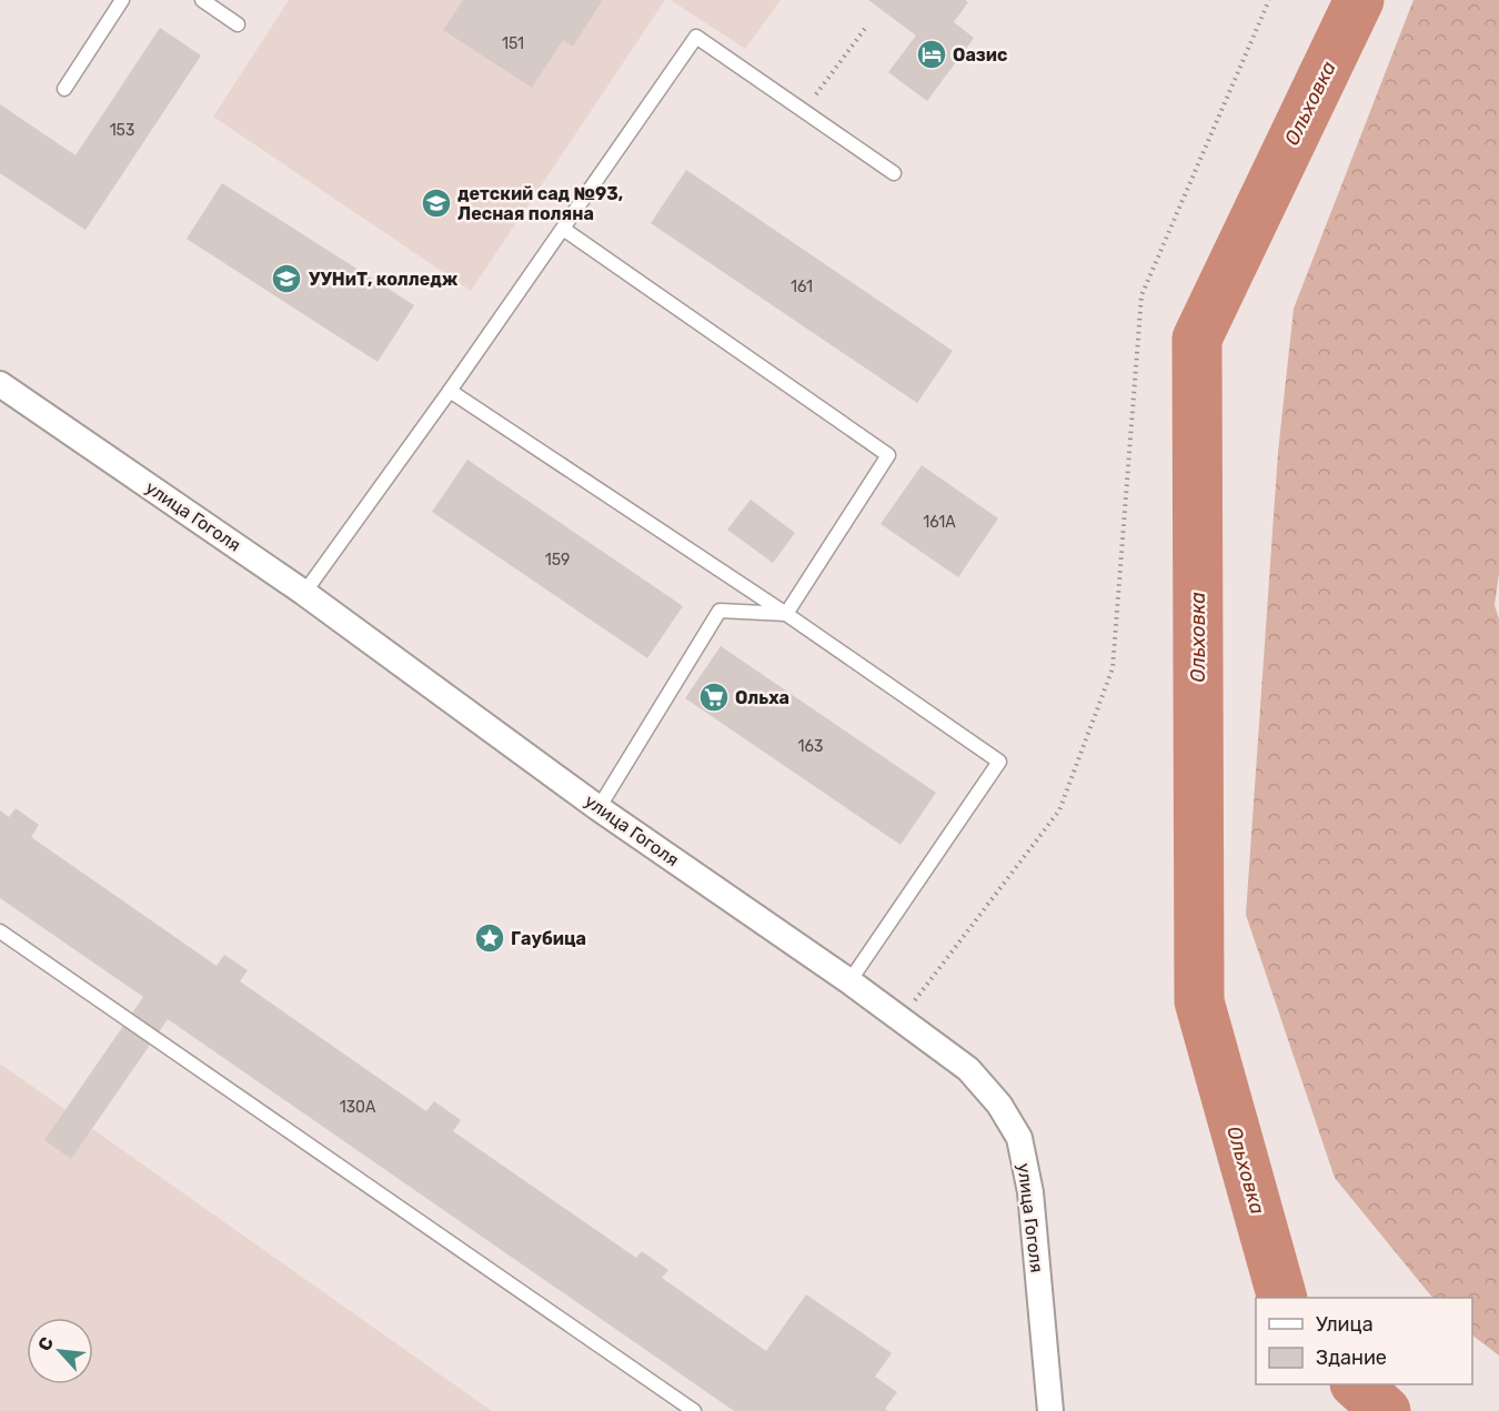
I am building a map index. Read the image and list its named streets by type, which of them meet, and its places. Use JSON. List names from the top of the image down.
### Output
{
  "streets": {
    "street": ["улица Гоголя"]
  },
  "water": ["Ольховка"],
  "places": {
    "hotel": ["Оазис"],
    "school or university": ["детский сад №93, Лесная поляна", "УУНиТ, колледж"],
    "supermarket": ["Ольха"],
    "place": ["Гаубица"]
  },
  "house_numbers": [
    "151",
    "153",
    "161",
    "161А",
    "159",
    "163",
    "130А"
  ],
  "legend": ["Улица", "Здание"],
  "north": "top left"
}
